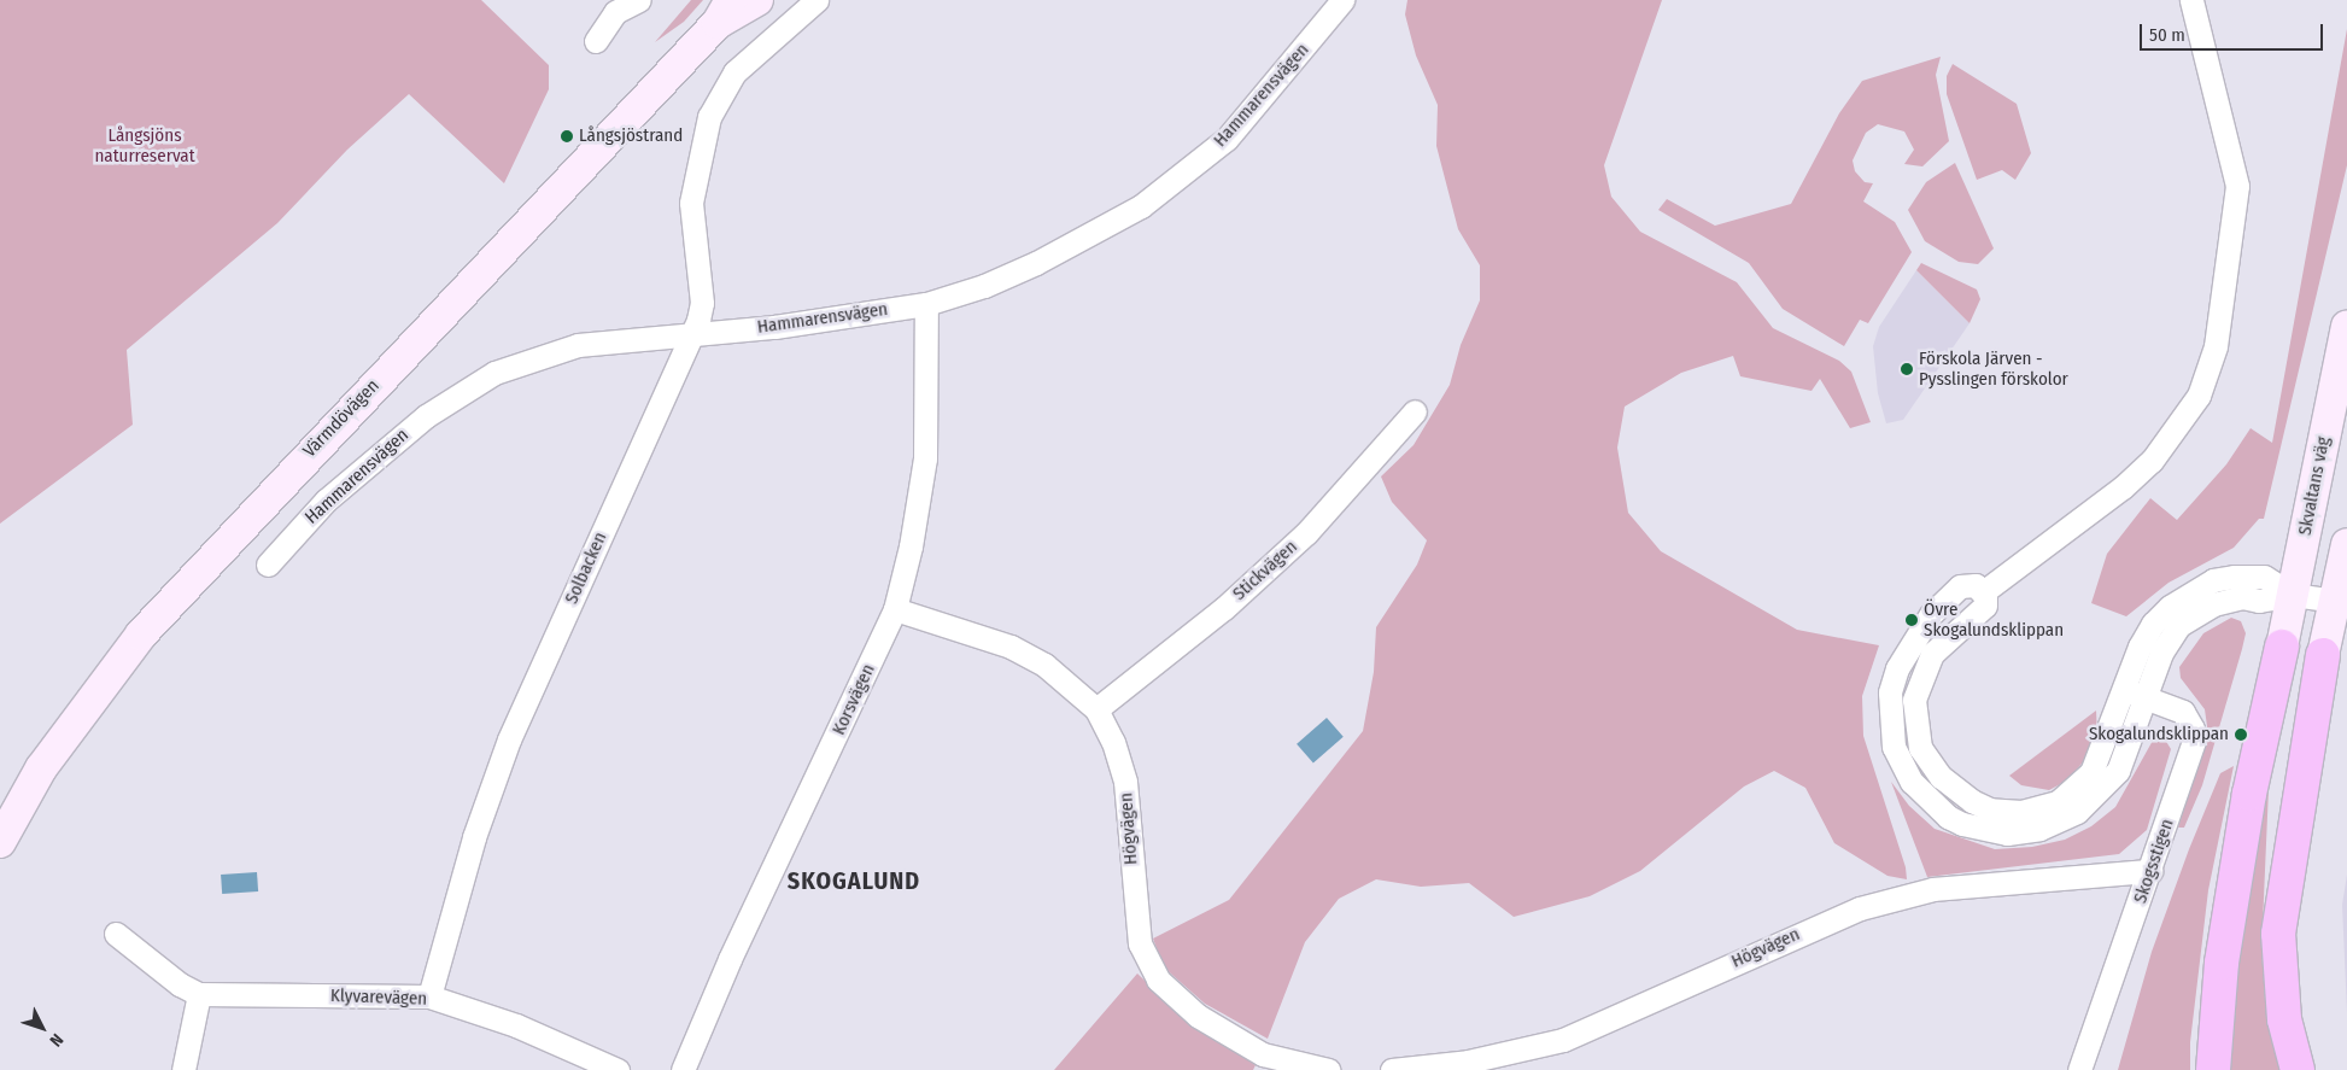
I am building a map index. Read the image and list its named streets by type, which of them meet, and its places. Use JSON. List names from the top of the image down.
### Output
{
  "streets": {
    "main road": ["Värmdövägen", "Skvaltans väg"],
    "street": [
      "Hammarensvägen",
      "Solbacken",
      "Stickvägen",
      "Korsvägen",
      "Högvägen",
      "Skogsstigen",
      "Klyvarevägen"
    ]
  },
  "crossings": [
    ["Hammarensvägen", "Solbacken"],
    ["Hammarensvägen", "Korsvägen"],
    ["Solbacken", "Klyvarevägen"],
    ["Stickvägen", "Högvägen"],
    ["Korsvägen", "Högvägen"],
    ["Högvägen", "Skogsstigen"]
  ],
  "districts": ["SKOGALUND"],
  "parks": ["Långsjöns naturreservat"],
  "places": [
    "Långsjöstrand",
    "Förskola Järven - Pysslingen förskolor",
    "Övre Skogalundsklippan",
    "Skogalundsklippan"
  ],
  "scale_bar": "50 m",
  "north": "bottom right"
}
